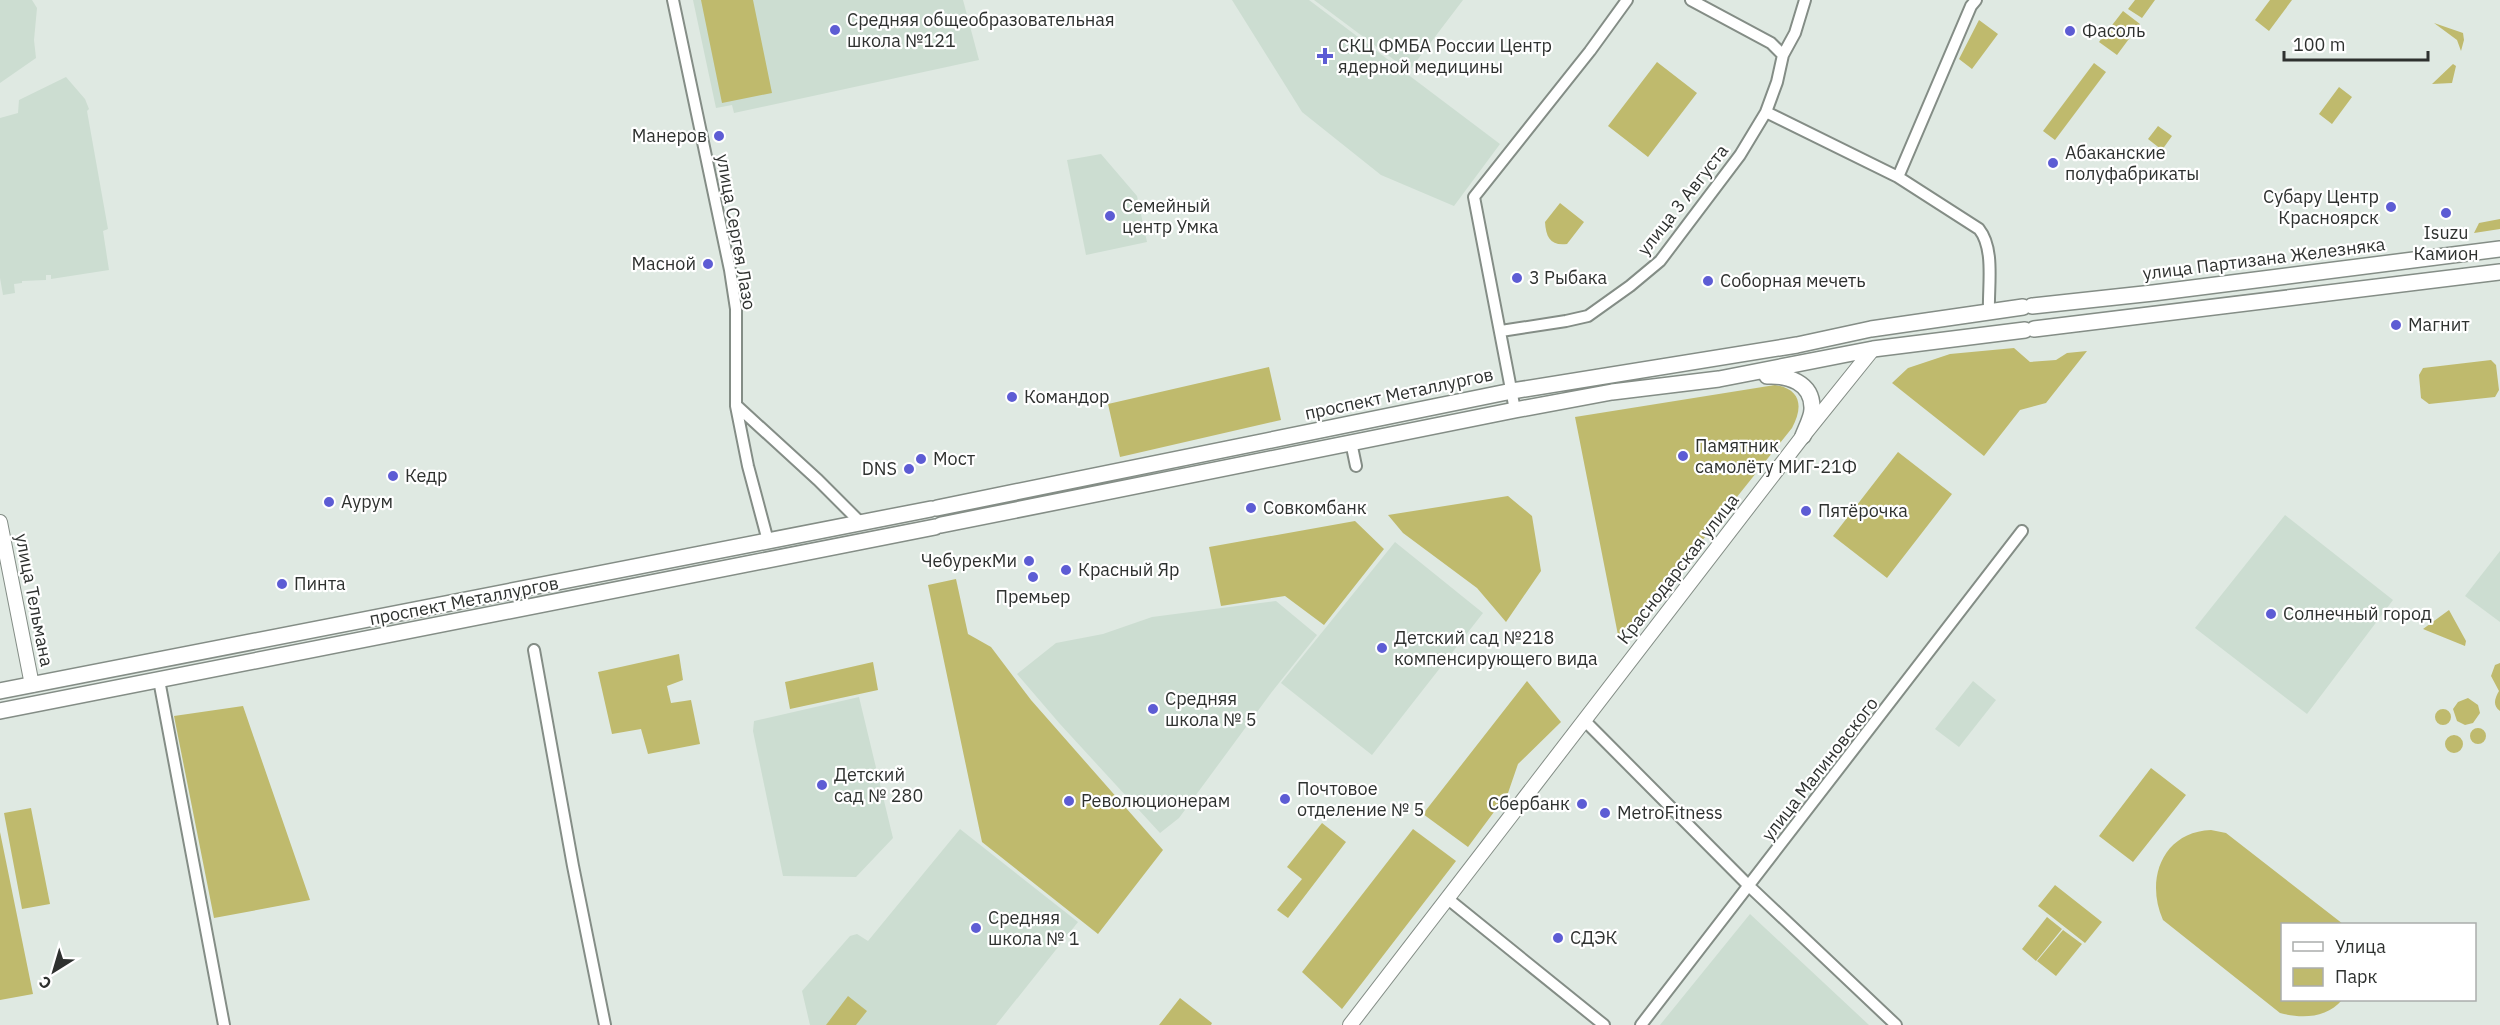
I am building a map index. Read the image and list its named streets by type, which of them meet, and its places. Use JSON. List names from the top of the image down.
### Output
{
  "streets": {
    "main road": [
      "улица Партизана Железняка",
      "проспект Металлургов",
      "Краснодарская улица",
      "улица Тельмана"
    ],
    "street": ["улица 3 Августа", "улица Сергея Лазо", "улица Малиновского"]
  },
  "crossings": [
    ["улица Сергея Лазо", "проспект Металлургов"],
    ["улица Партизана Железняка", "проспект Металлургов"],
    ["проспект Металлургов", "Краснодарская улица"],
    ["проспект Металлургов", "улица Тельмана"]
  ],
  "places": {
    "other": [
      "Средняя общеобразовательная школа №121",
      "Фасоль",
      "Манеров",
      "Абаканские полуфабрикаты",
      "Субару Центр Красноярск",
      "Isuzu Камион",
      "Семейный центр Умка",
      "Масной",
      "3 Рыбака",
      "Соборная мечеть",
      "Магнит",
      "Командор",
      "Памятник самолёту МИГ-21Ф",
      "Мост",
      "DNS",
      "Кедр",
      "Аурум",
      "Совкомбанк",
      "Пятёрочка",
      "ЧебурекМи",
      "Красный Яр",
      "Премьер",
      "Пинта",
      "Солнечный город",
      "Детский сад №218 компенсирующего вида",
      "Средняя школа № 5",
      "Детский сад № 280",
      "Почтовое отделение № 5",
      "Революционерам",
      "Сбербанк",
      "MetroFitness",
      "Средняя школа № 1",
      "СДЭК"
    ],
    "health": ["СКЦ ФМБА России Центр ядерной медицины"]
  },
  "legend": ["Улица", "Парк"],
  "scale_bar": "100 m",
  "north": "bottom left"
}
